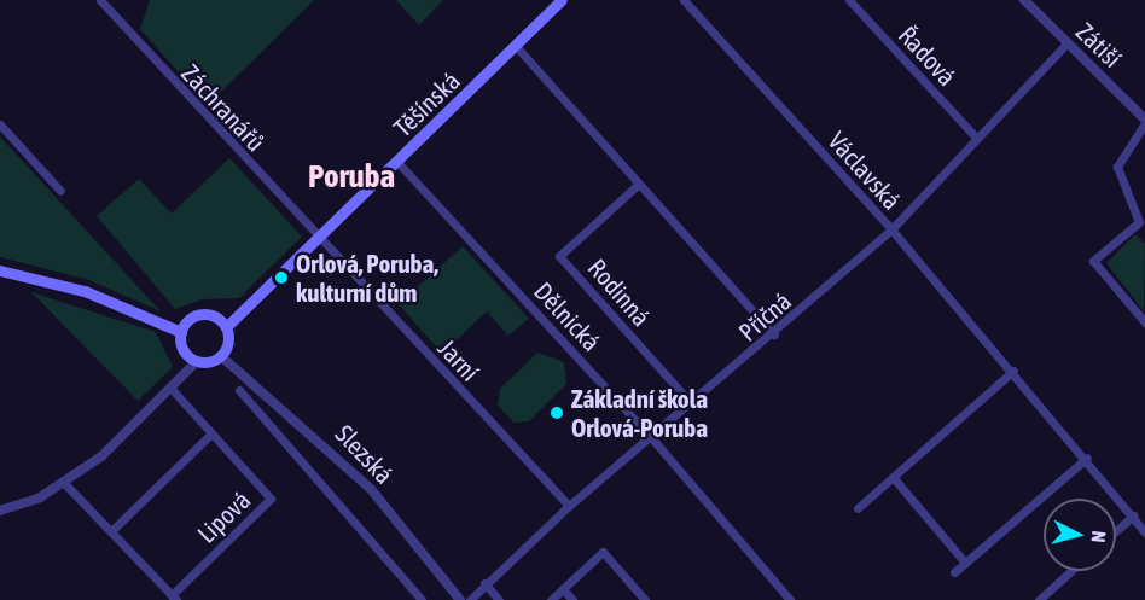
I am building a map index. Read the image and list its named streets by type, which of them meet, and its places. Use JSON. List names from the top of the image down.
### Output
{
  "streets": {
    "main road": ["Těšínská"],
    "street": [
      "Zátiší",
      "Řadová",
      "Záchranářů",
      "Václavská",
      "Rodinná",
      "Dělnická",
      "Příčná",
      "Jarní",
      "Slezská",
      "Lipová"
    ]
  },
  "crossings": [
    ["Zátiší", "Příčná"],
    ["Řadová", "Příčná"],
    ["Těšínská", "Záchranářů"],
    ["Těšínská", "Dělnická"],
    ["Těšínská", "Jarní"],
    ["Těšínská", "Slezská"],
    ["Záchranářů", "Jarní"],
    ["Václavská", "Příčná"],
    ["Rodinná", "Příčná"],
    ["Dělnická", "Příčná"],
    ["Příčná", "Jarní"]
  ],
  "districts": ["Poruba"],
  "places": ["Orlová, Poruba, kulturní dům", "Základní škola Orlová-Poruba"],
  "north": "right"
}
